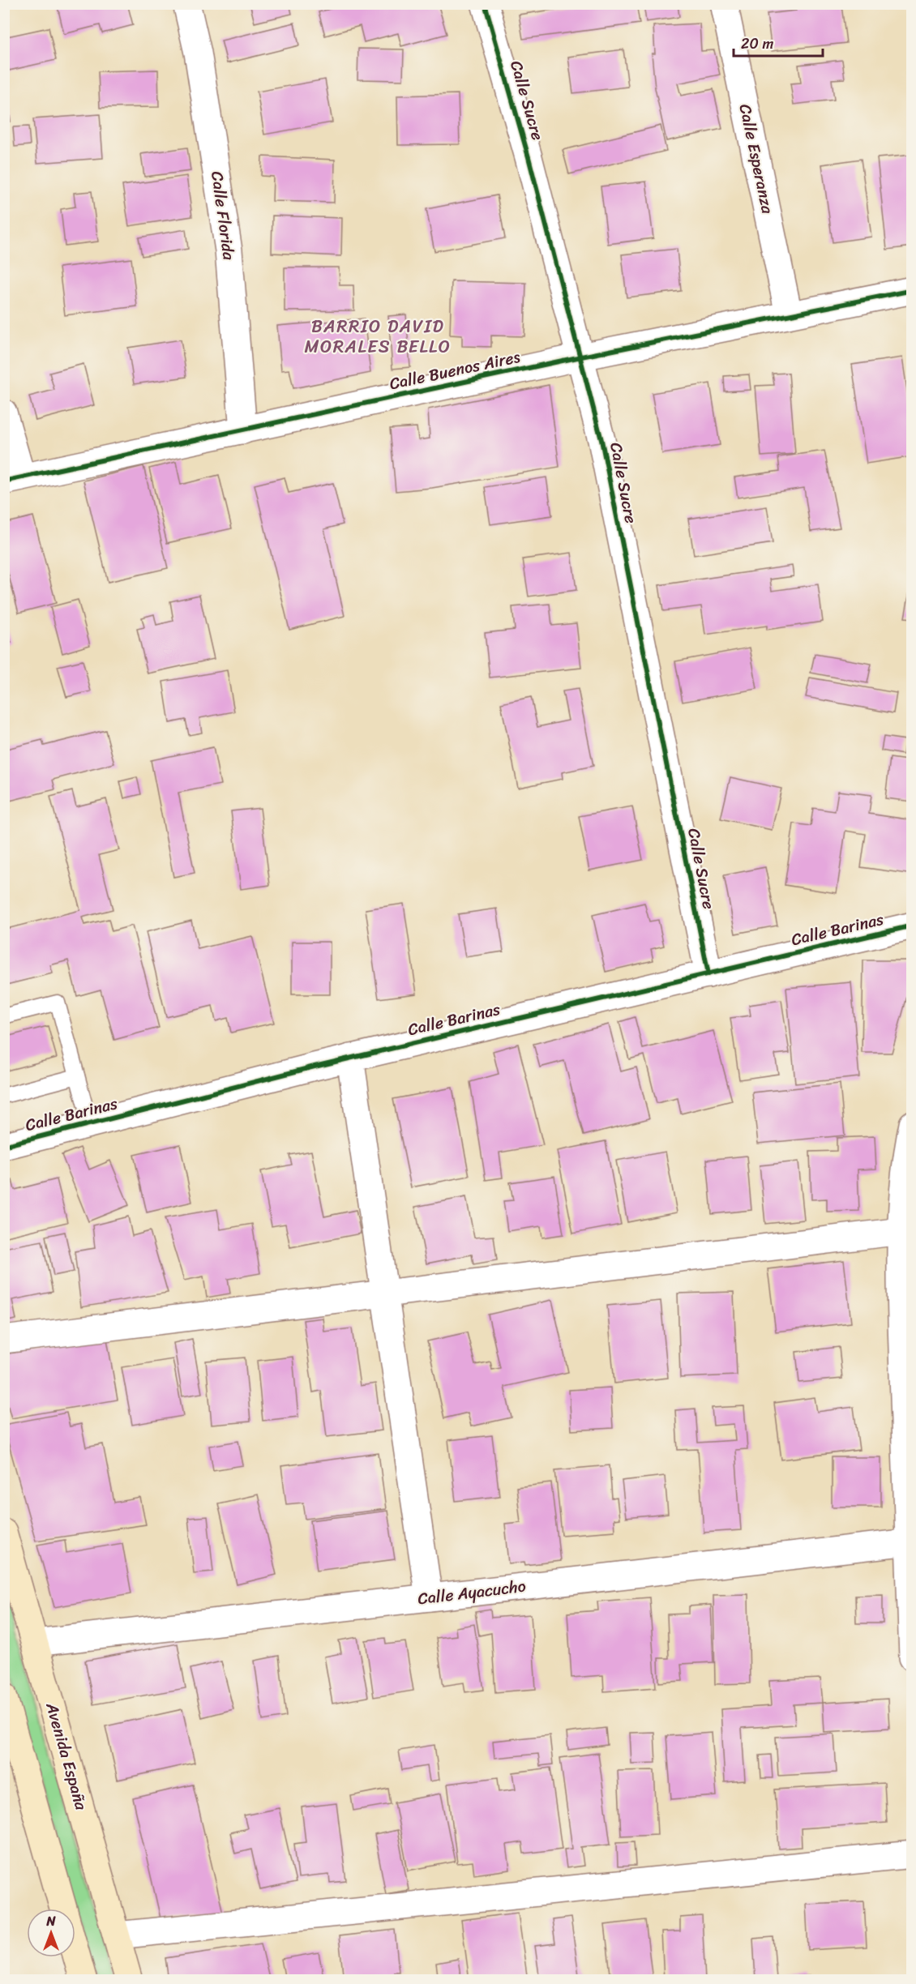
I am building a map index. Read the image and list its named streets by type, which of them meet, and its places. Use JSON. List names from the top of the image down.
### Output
{
  "streets": {
    "main road": ["Avenida España"],
    "street": [
      "Calle Sucre",
      "Calle Esperanza",
      "Calle Florida",
      "Calle Buenos Aires",
      "Calle Barinas",
      "Calle Ayacucho"
    ]
  },
  "crossings": [
    ["Calle Sucre", "Calle Buenos Aires"],
    ["Calle Sucre", "Calle Barinas"],
    ["Calle Esperanza", "Calle Buenos Aires"],
    ["Calle Florida", "Calle Buenos Aires"],
    ["Calle Ayacucho", "Avenida España"]
  ],
  "districts": ["BARRIO DAVID MORALES BELLO"],
  "scale_bar": "20 m",
  "north": "top"
}
